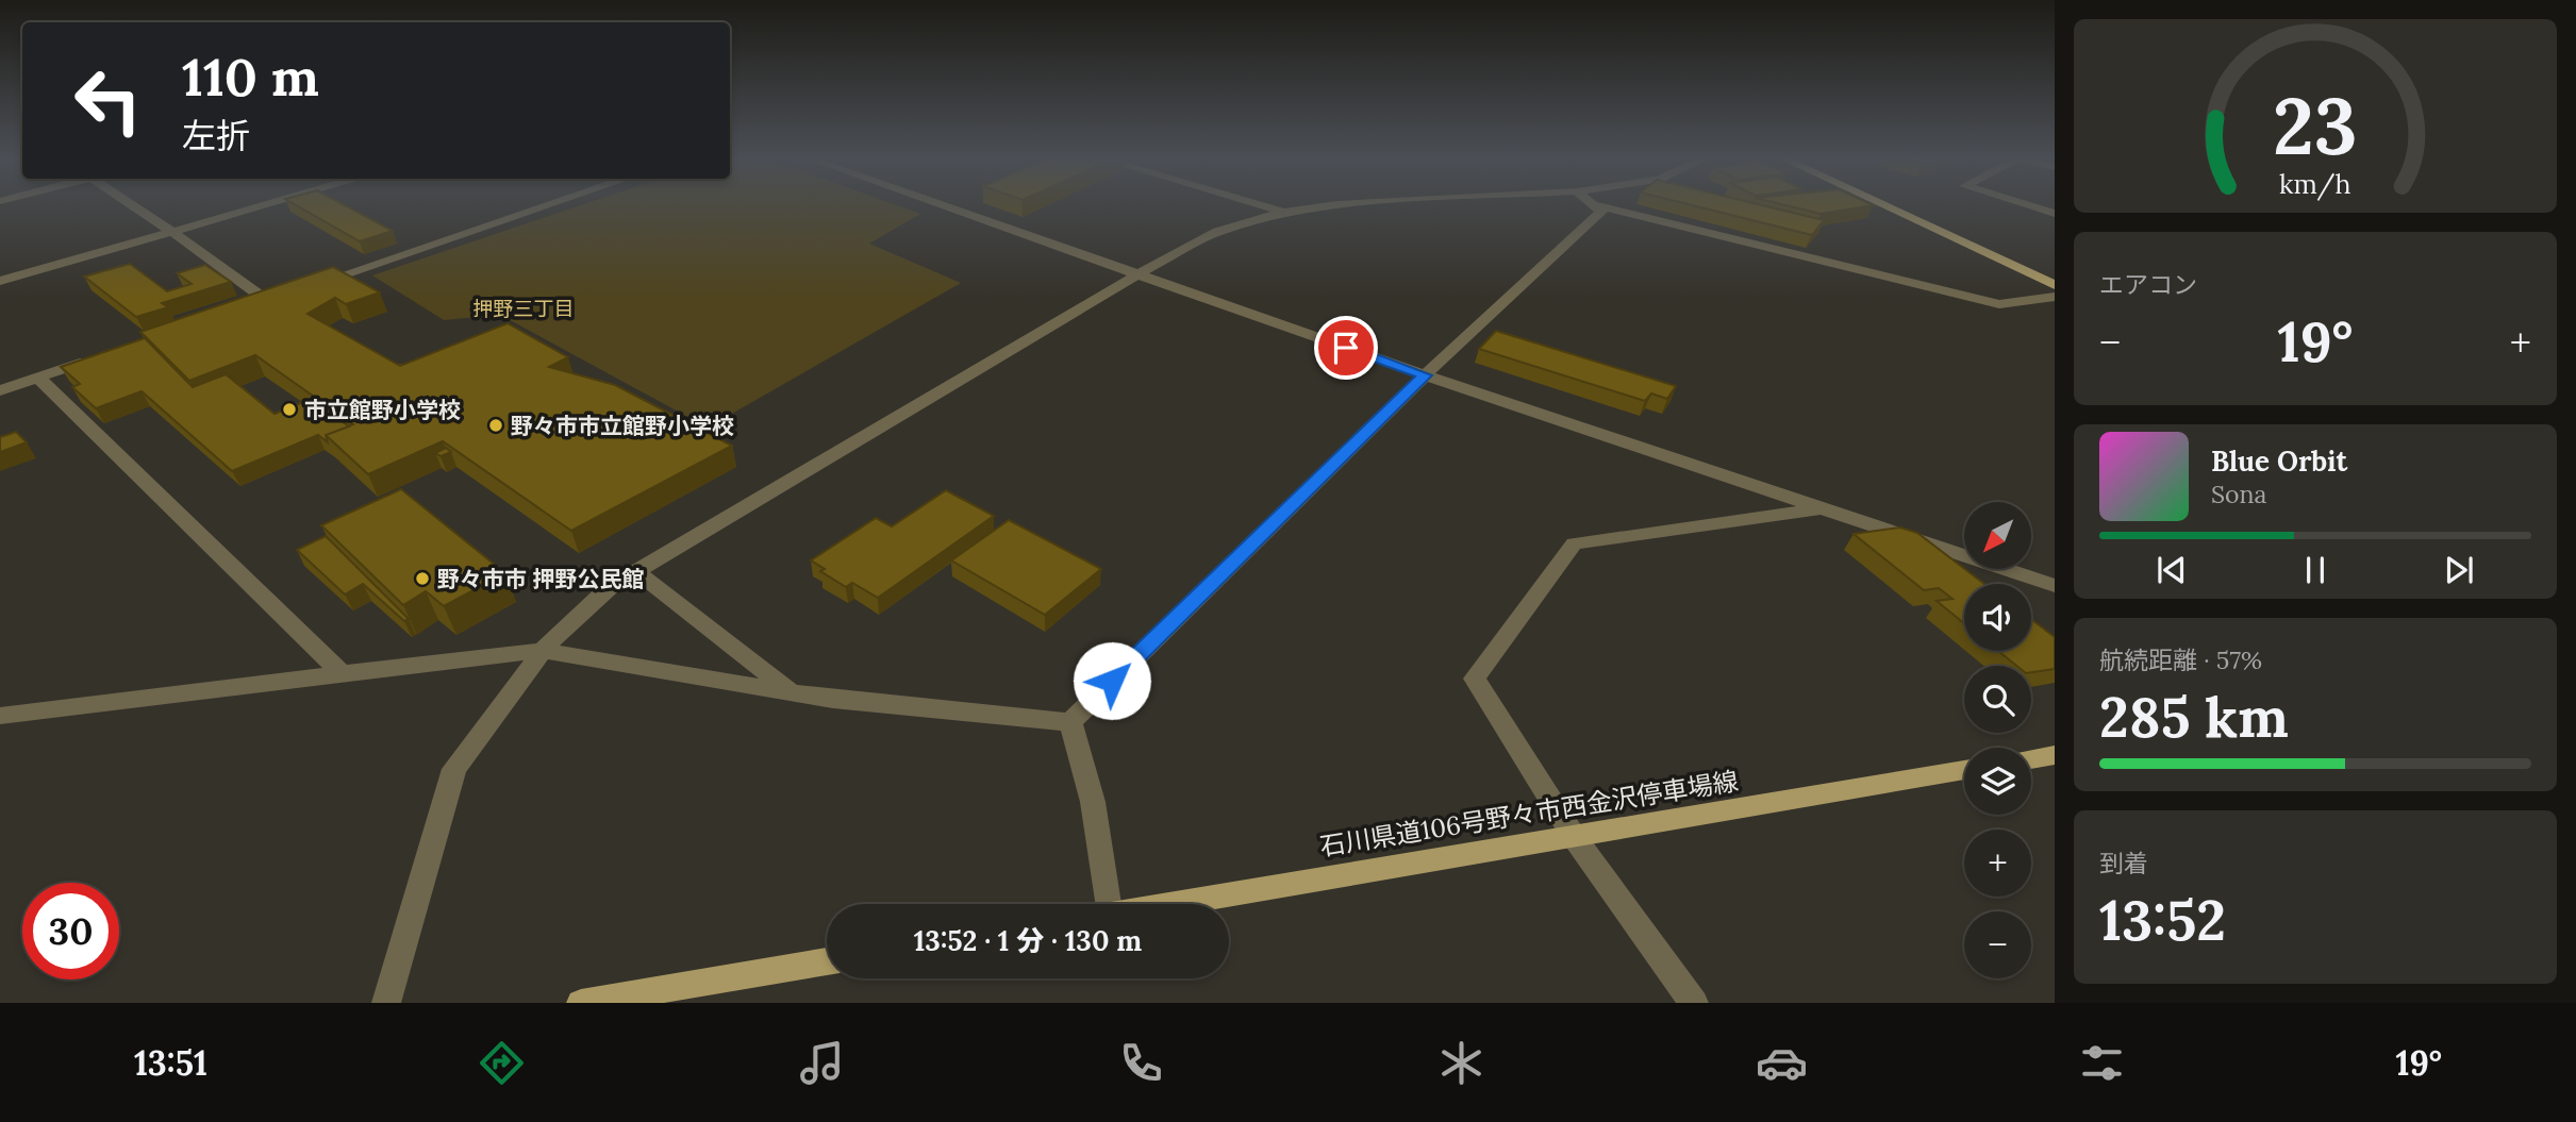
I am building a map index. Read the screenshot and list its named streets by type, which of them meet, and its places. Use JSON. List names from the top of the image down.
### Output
{
  "streets": {
    "main road": ["石川県道106号野々市西金沢停車場線"]
  },
  "districts": ["押野三丁目"],
  "places": ["市立館野小学校", "野々市市立館野小学校", "野々市市 押野公民館"],
  "north": "bottom left",
  "page": {
    "turn": ["110 m", "左折"],
    "tile": [
      "エアコン",
      ["航続距離 · 57%", "285 km"],
      ["到着", "13:52"]
    ],
    "heat": ["−", "19°", "+"],
    "song": ["Blue Orbit", "Sona"],
    "map_buttons": ["+", "−"],
    "limit": "30",
    "trip": "13:52 · 1 分 · 130 m",
    "tabs": ["13:51", "19°"],
    "gauge": ["23", "km/h"]
  }
}
